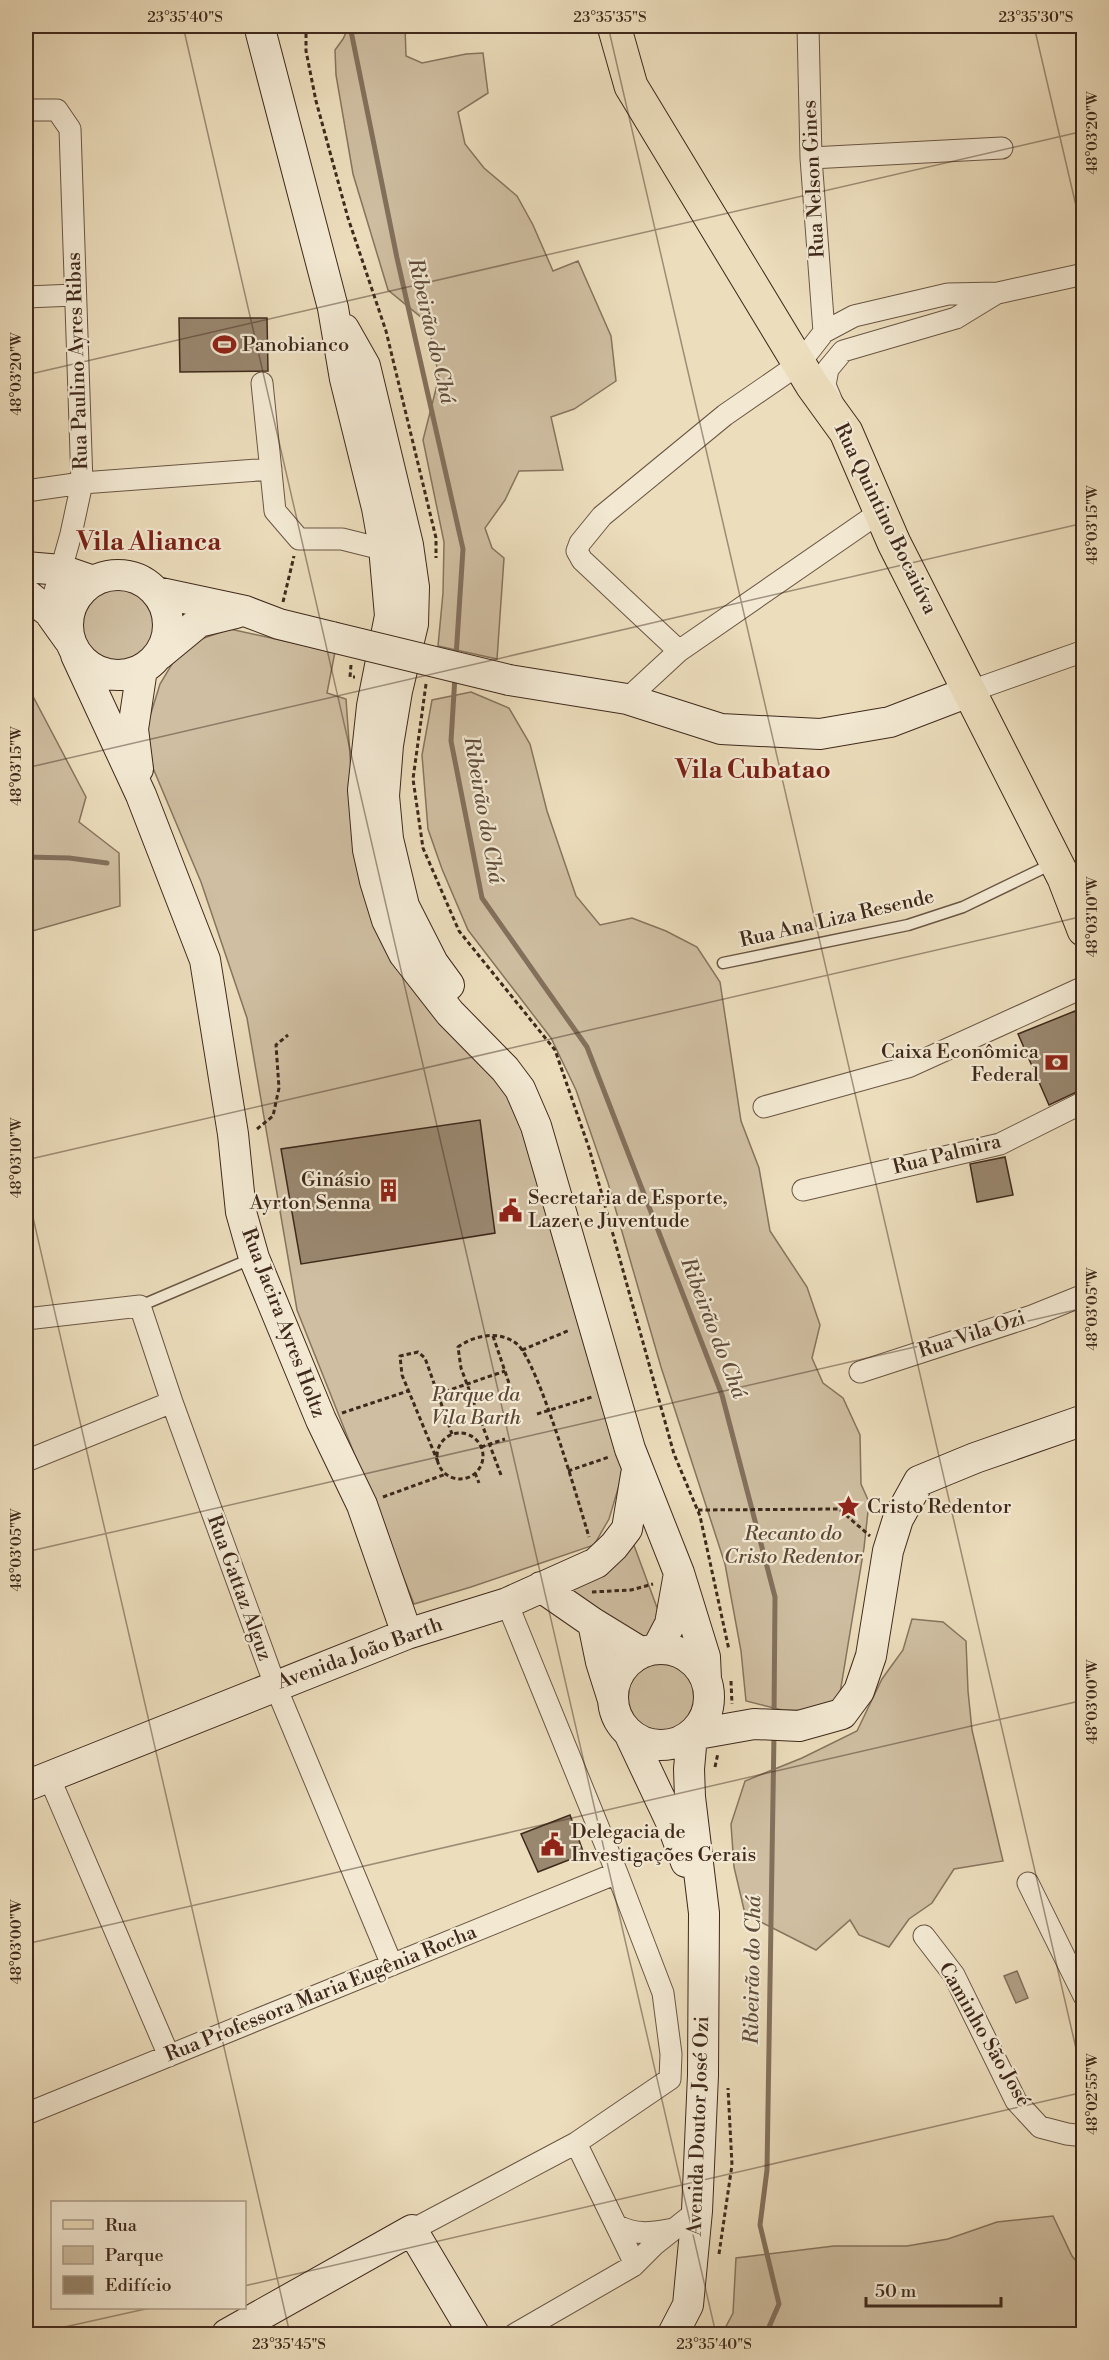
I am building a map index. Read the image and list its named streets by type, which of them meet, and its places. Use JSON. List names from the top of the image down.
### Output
{
  "streets": {
    "main road": [
      "Rua Quintino Bocaiúva",
      "Rua Jacira Ayres Holtz",
      "Avenida João Barth",
      "Avenida Doutor José Ozi"
    ],
    "street": [
      "Rua Nelson Gines",
      "Rua Paulino Ayres Ribas",
      "Rua Palmira",
      "Rua Vila Ozi",
      "Rua Gattaz Alguz",
      "Rua Professora Maria Eugênia Rocha",
      "Caminho São José"
    ],
    "lane": ["Rua Ana Liza Resende"]
  },
  "crossings": [
    ["Rua Quintino Bocaiúva", "Rua Ana Liza Resende"],
    ["Rua Jacira Ayres Holtz", "Avenida João Barth"],
    ["Rua Gattaz Alguz", "Avenida João Barth"],
    ["Rua Gattaz Alguz", "Rua Professora Maria Eugênia Rocha"]
  ],
  "districts": ["Vila Alianca", "Vila Cubatao"],
  "water": ["Ribeirão do Chá"],
  "parks": ["Parque da Vila Barth", "Recanto do Cristo Redentor"],
  "places": {
    "sports": ["Panobianco"],
    "bank": ["Caixa Econômica Federal"],
    "building": ["Ginásio Ayrton Senna"],
    "public building": ["Secretaria de Esporte, Lazer e Juventude", "Delegacia de Investigações Gerais"],
    "place": ["Cristo Redentor"]
  },
  "legend": ["Rua", "Parque", "Edifício"],
  "scale_bar": "50 m",
  "coordinates": [
    "23°35'40\"S",
    "23°35'35\"S",
    "23°35'30\"S",
    "48°03'20\"W",
    "48°03'15\"W",
    "48°03'10\"W",
    "48°03'05\"W",
    "48°03'00\"W",
    "48°02'55\"W",
    "23°35'45\"S"
  ]
}
